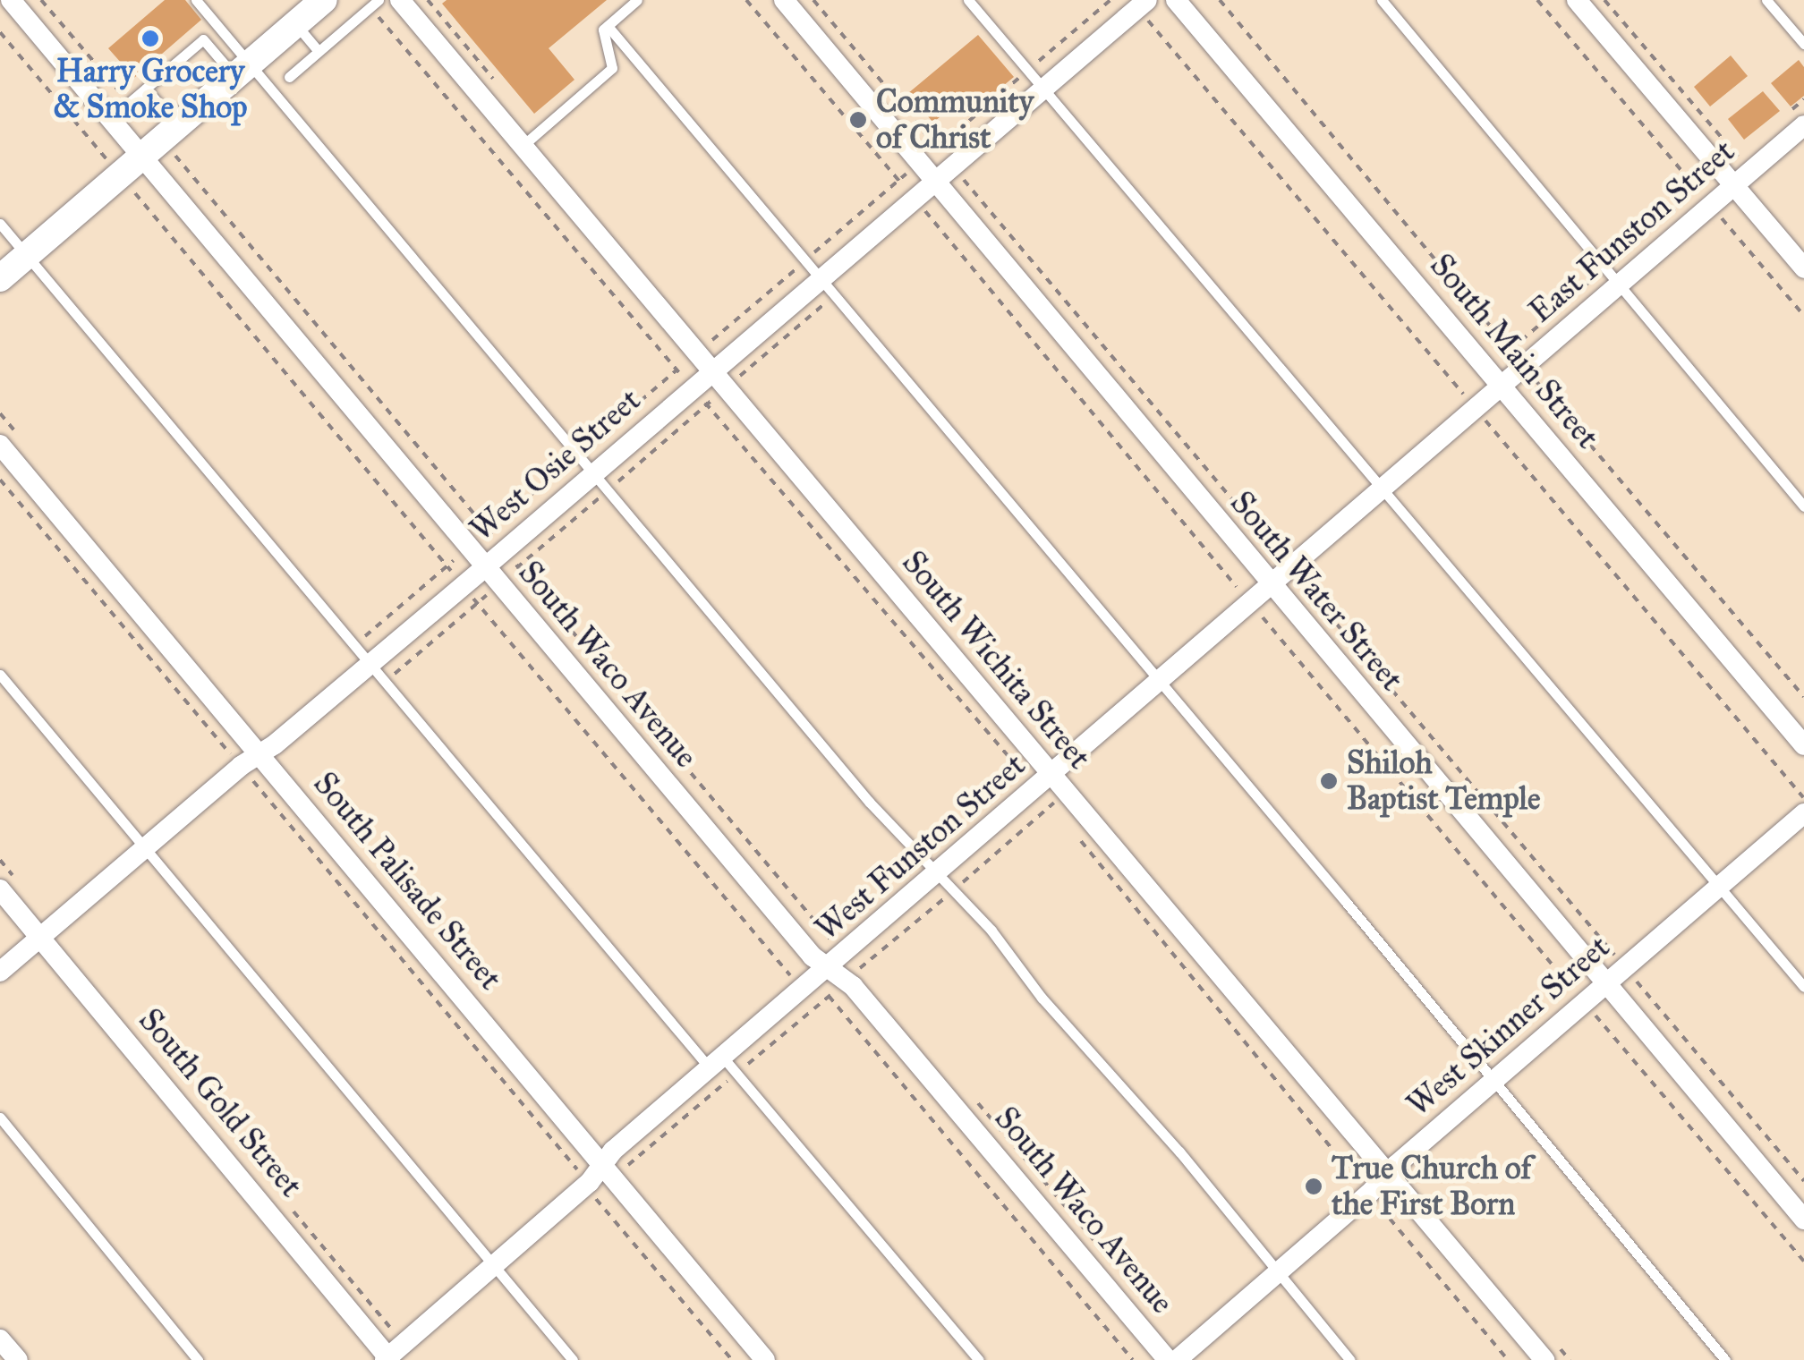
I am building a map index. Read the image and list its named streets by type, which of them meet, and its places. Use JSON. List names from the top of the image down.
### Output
{
  "streets": {
    "street": [
      "East Funston Street",
      "South Main Street",
      "West Osie Street",
      "South Water Street",
      "South Wichita Street",
      "South Waco Avenue",
      "West Funston Street",
      "South Palisade Street",
      "West Skinner Street",
      "South Gold Street"
    ]
  },
  "crossings": [
    ["East Funston Street", "South Main Street"],
    ["East Funston Street", "West Funston Street"],
    ["South Main Street", "West Funston Street"],
    ["West Osie Street", "South Water Street"],
    ["West Osie Street", "South Wichita Street"],
    ["West Osie Street", "South Waco Avenue"],
    ["West Osie Street", "South Palisade Street"],
    ["West Osie Street", "South Gold Street"],
    ["South Water Street", "West Funston Street"],
    ["South Water Street", "West Skinner Street"],
    ["South Wichita Street", "West Funston Street"],
    ["South Wichita Street", "West Skinner Street"],
    ["South Waco Avenue", "West Funston Street"],
    ["West Funston Street", "South Palisade Street"],
    ["West Funston Street", "South Gold Street"]
  ],
  "places": [
    "Harry Grocery & Smoke Shop",
    "Community of Christ",
    "Shiloh Baptist Temple",
    "True Church of the First Born"
  ]
}
